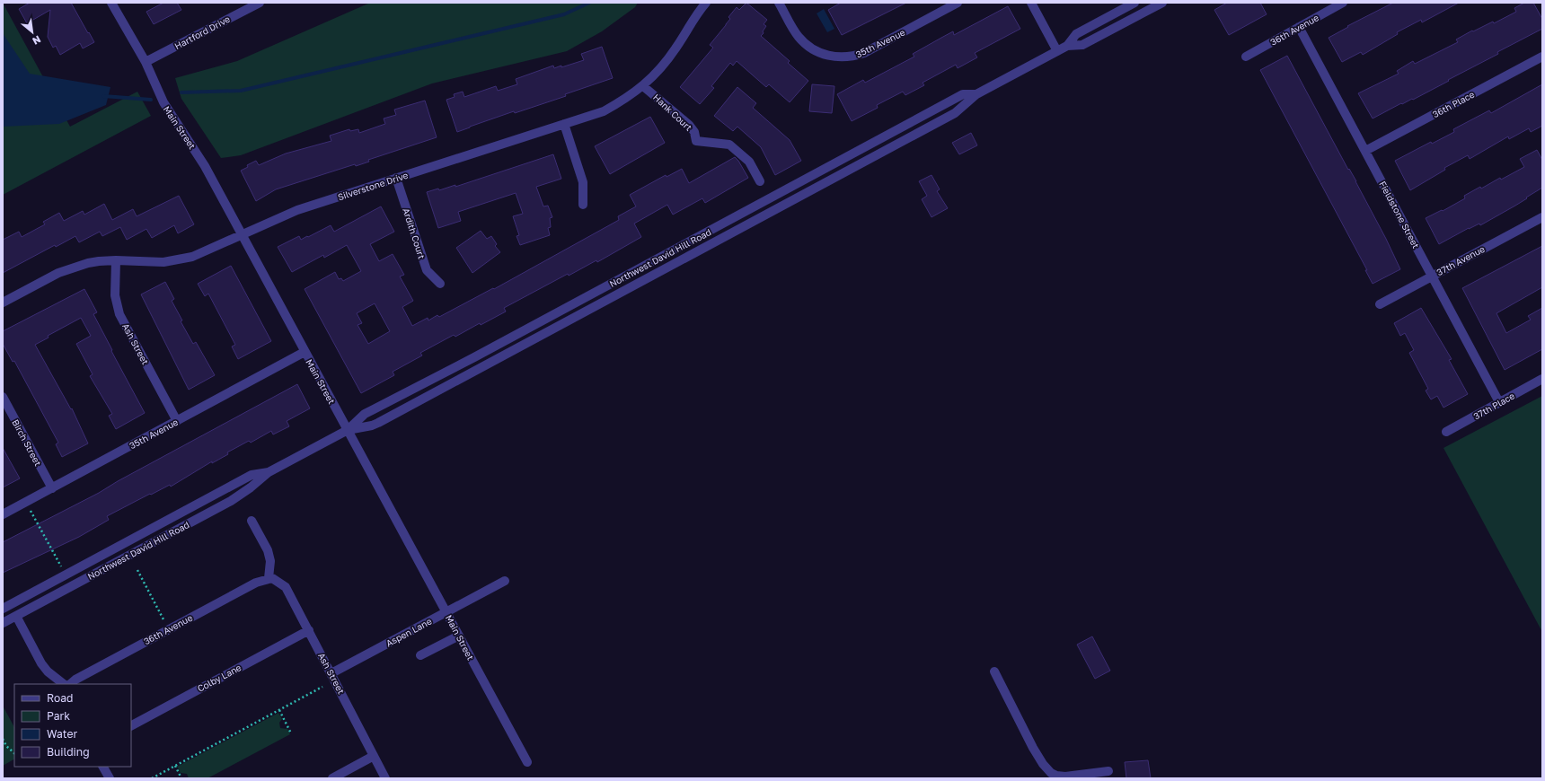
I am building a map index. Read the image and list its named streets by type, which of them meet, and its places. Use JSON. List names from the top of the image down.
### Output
{
  "streets": {
    "street": [
      "36th Avenue",
      "Hartford Drive",
      "35th Avenue",
      "36th Place",
      "Hank Court",
      "Main Street",
      "Silverstone Drive",
      "Fieldstone Street",
      "Ardith Court",
      "Northwest David Hill Road",
      "37th Avenue",
      "Ash Street",
      "37th Place",
      "Birch Street",
      "Aspen Lane",
      "Colby Lane"
    ]
  },
  "crossings": [
    ["36th Avenue", "Fieldstone Street"],
    ["36th Avenue", "Ash Street"],
    ["Hartford Drive", "Main Street"],
    ["35th Avenue", "Main Street"],
    ["35th Avenue", "Ash Street"],
    ["35th Avenue", "Birch Street"],
    ["36th Place", "Fieldstone Street"],
    ["Hank Court", "Silverstone Drive"],
    ["Main Street", "Silverstone Drive"],
    ["Main Street", "Northwest David Hill Road"],
    ["Main Street", "Aspen Lane"],
    ["Silverstone Drive", "Ardith Court"],
    ["Silverstone Drive", "Ash Street"],
    ["Fieldstone Street", "37th Avenue"],
    ["Fieldstone Street", "37th Place"],
    ["Ash Street", "Aspen Lane"],
    ["Ash Street", "Colby Lane"]
  ],
  "legend": [
    "Road",
    "Park",
    "Water",
    "Building"
  ],
  "north": "bottom right"
}
